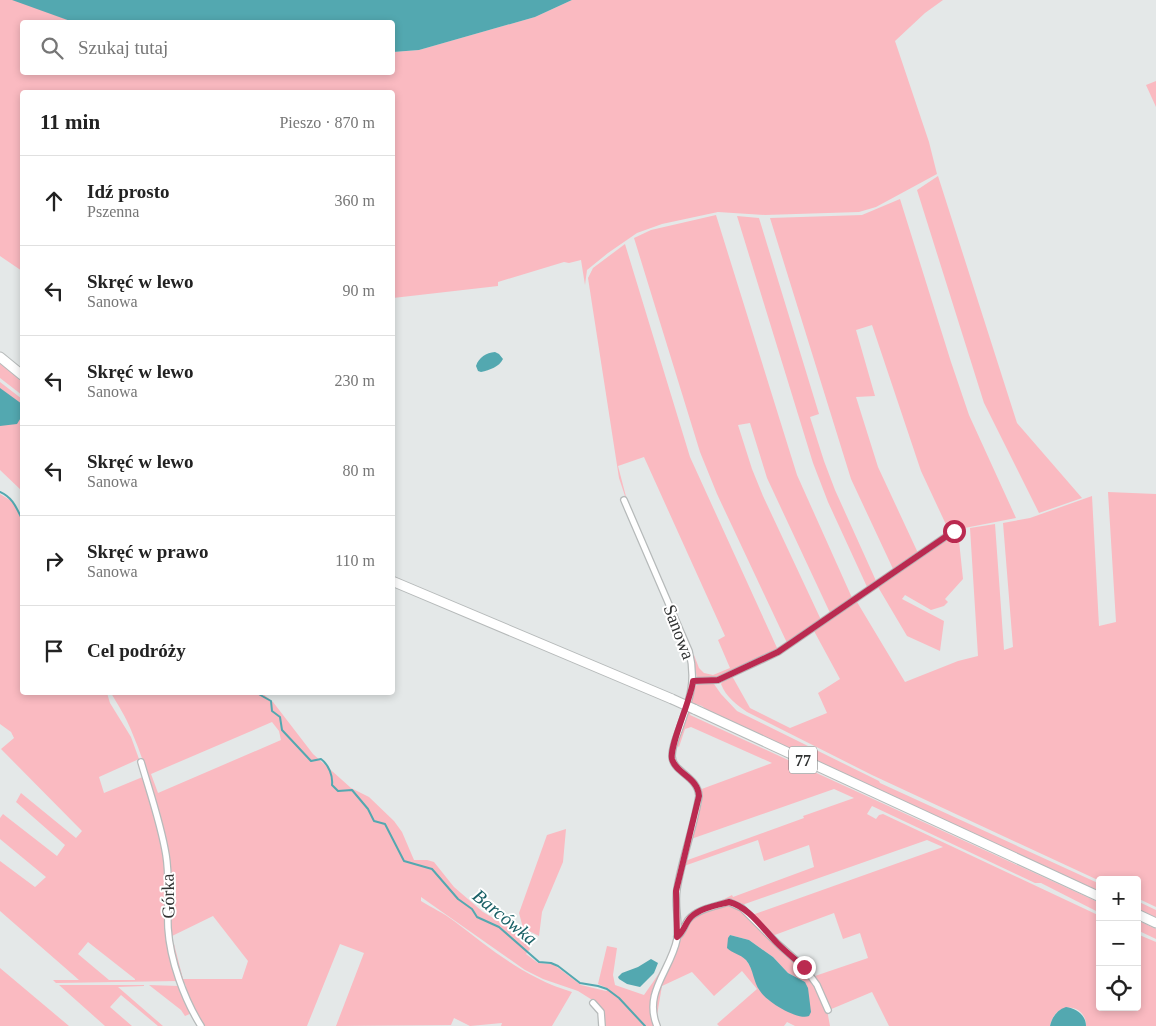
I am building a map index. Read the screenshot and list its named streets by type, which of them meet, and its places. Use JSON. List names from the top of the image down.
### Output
{
  "streets": {
    "main road": ["77"],
    "street": ["Sanowa", "Górka"]
  },
  "water": ["Barcówka"],
  "page": {
    "search": "Szukaj tutaj",
    "heading": ["11 min", "Pieszo · 870 m"],
    "list": [
      ["Idź prosto", "Pszenna", "360 m"],
      ["Skręć w lewo", "Sanowa", "90 m"],
      ["Skręć w lewo", "Sanowa", "230 m"],
      ["Skręć w lewo", "Sanowa", "80 m"],
      ["Skręć w prawo", "Sanowa", "110 m"],
      "Cel podróży"
    ],
    "map_buttons": ["+", "−"]
  }
}
